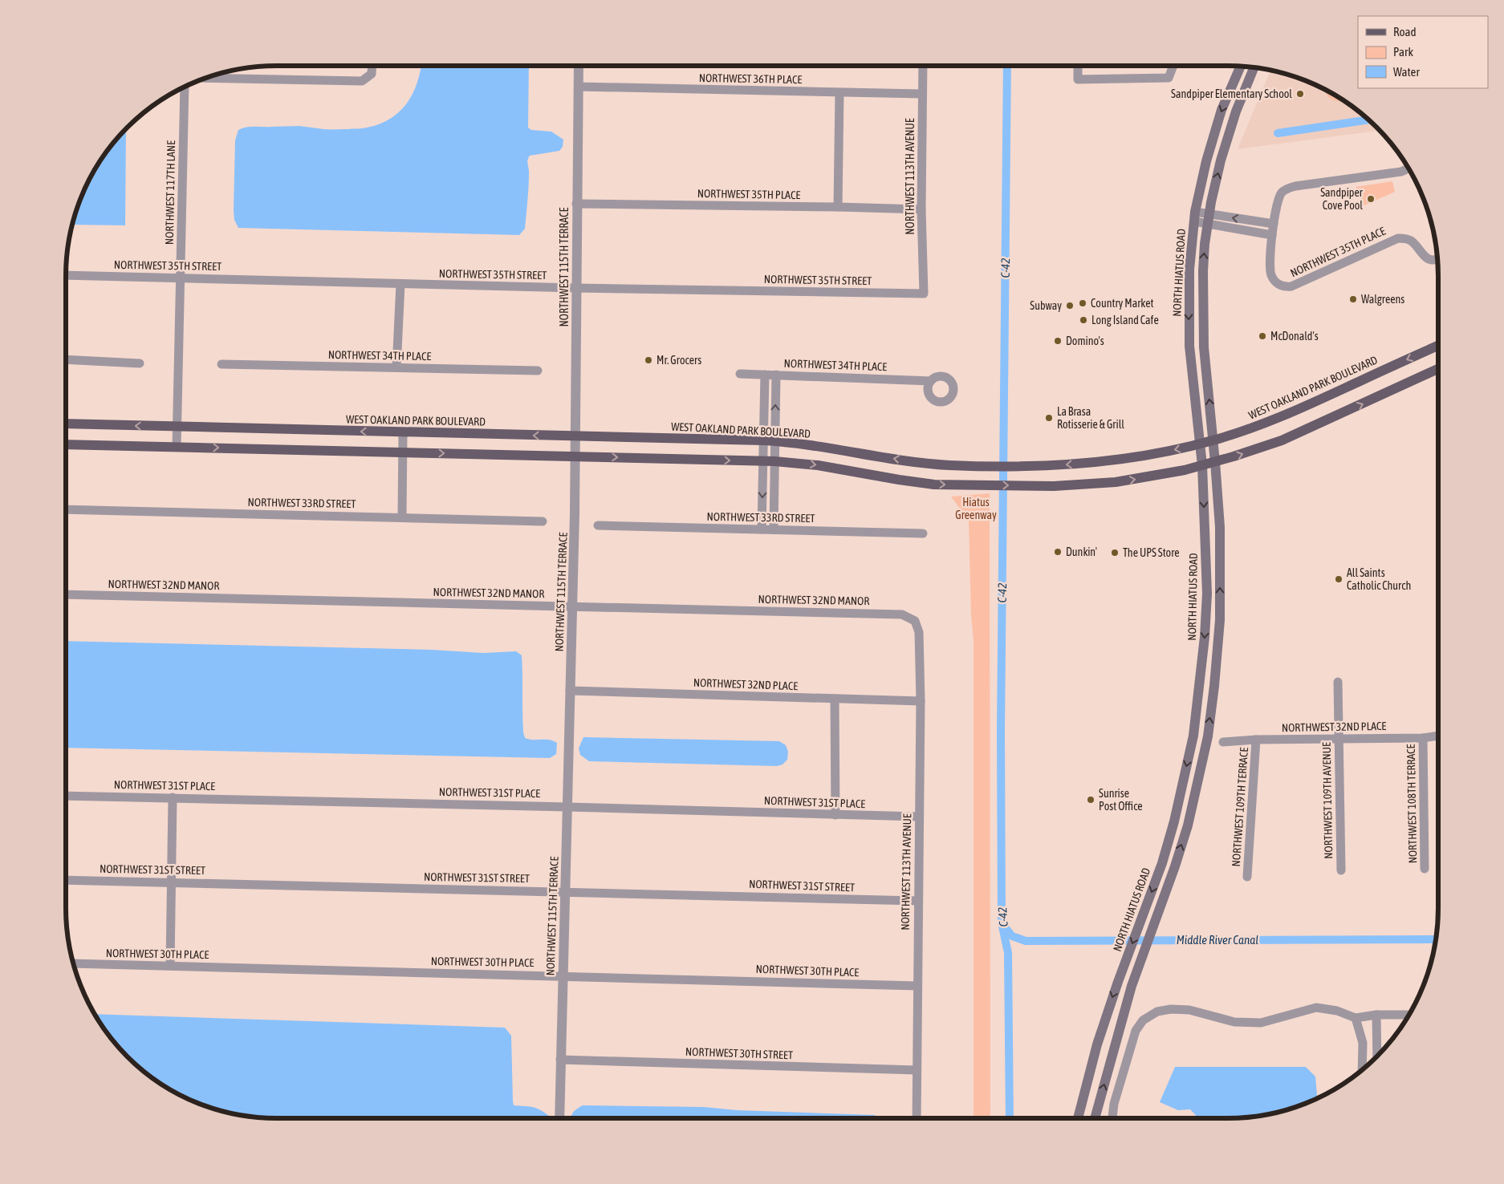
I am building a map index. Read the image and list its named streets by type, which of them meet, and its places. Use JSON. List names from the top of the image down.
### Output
{
  "streets": {
    "main road": ["NORTH HIATUS ROAD", "WEST OAKLAND PARK BOULEVARD"],
    "street": [
      "NORTHWEST 36TH PLACE",
      "NORTHWEST 113TH AVENUE",
      "NORTHWEST 117TH LANE",
      "NORTHWEST 35TH PLACE",
      "NORTHWEST 35TH STREET",
      "NORTHWEST 115TH TERRACE",
      "NORTHWEST 34TH PLACE",
      "NORTHWEST 33RD STREET",
      "NORTHWEST 32ND MANOR",
      "NORTHWEST 32ND PLACE",
      "NORTHWEST 31ST PLACE",
      "NORTHWEST 109TH AVENUE",
      "NORTHWEST 108TH TERRACE",
      "NORTHWEST 109TH TERRACE",
      "NORTHWEST 31ST STREET",
      "NORTHWEST 30TH PLACE",
      "NORTHWEST 30TH STREET"
    ]
  },
  "crossings": [
    ["NORTHWEST 36TH PLACE", "NORTHWEST 113TH AVENUE"],
    ["NORTHWEST 36TH PLACE", "NORTHWEST 115TH TERRACE"],
    ["NORTHWEST 113TH AVENUE", "NORTHWEST 35TH PLACE"],
    ["NORTHWEST 113TH AVENUE", "NORTHWEST 35TH STREET"],
    ["NORTHWEST 113TH AVENUE", "NORTHWEST 32ND MANOR"],
    ["NORTHWEST 113TH AVENUE", "NORTHWEST 32ND PLACE"],
    ["NORTHWEST 113TH AVENUE", "NORTHWEST 31ST PLACE"],
    ["NORTHWEST 113TH AVENUE", "NORTHWEST 31ST STREET"],
    ["NORTHWEST 113TH AVENUE", "NORTHWEST 30TH PLACE"],
    ["NORTHWEST 113TH AVENUE", "NORTHWEST 30TH STREET"],
    ["NORTHWEST 117TH LANE", "NORTHWEST 35TH STREET"],
    ["NORTHWEST 117TH LANE", "WEST OAKLAND PARK BOULEVARD"],
    ["NORTHWEST 35TH PLACE", "NORTHWEST 115TH TERRACE"],
    ["NORTHWEST 35TH STREET", "NORTHWEST 115TH TERRACE"],
    ["NORTHWEST 115TH TERRACE", "WEST OAKLAND PARK BOULEVARD"],
    ["NORTHWEST 115TH TERRACE", "NORTHWEST 32ND MANOR"],
    ["NORTHWEST 115TH TERRACE", "NORTHWEST 32ND PLACE"],
    ["NORTHWEST 115TH TERRACE", "NORTHWEST 31ST PLACE"],
    ["NORTHWEST 115TH TERRACE", "NORTHWEST 31ST STREET"],
    ["NORTHWEST 115TH TERRACE", "NORTHWEST 30TH PLACE"],
    ["NORTHWEST 115TH TERRACE", "NORTHWEST 30TH STREET"],
    ["NORTH HIATUS ROAD", "WEST OAKLAND PARK BOULEVARD"],
    ["NORTHWEST 32ND PLACE", "NORTHWEST 109TH AVENUE"],
    ["NORTHWEST 32ND PLACE", "NORTHWEST 108TH TERRACE"],
    ["NORTHWEST 32ND PLACE", "NORTHWEST 109TH TERRACE"]
  ],
  "water": ["C-42", "Middle River Canal"],
  "parks": ["Hiatus Greenway"],
  "places": [
    "Sandpiper Elementary School",
    "Sandpiper Cove Pool",
    "Walgreens",
    "Country Market",
    "Subway",
    "Long Island Cafe",
    "McDonald's",
    "Domino's",
    "Mr. Grocers",
    "La Brasa Rotisserie & Grill",
    "Dunkin'",
    "The UPS Store",
    "All Saints Catholic Church",
    "Sunrise Post Office"
  ],
  "legend": ["Road", "Park", "Water"]
}
